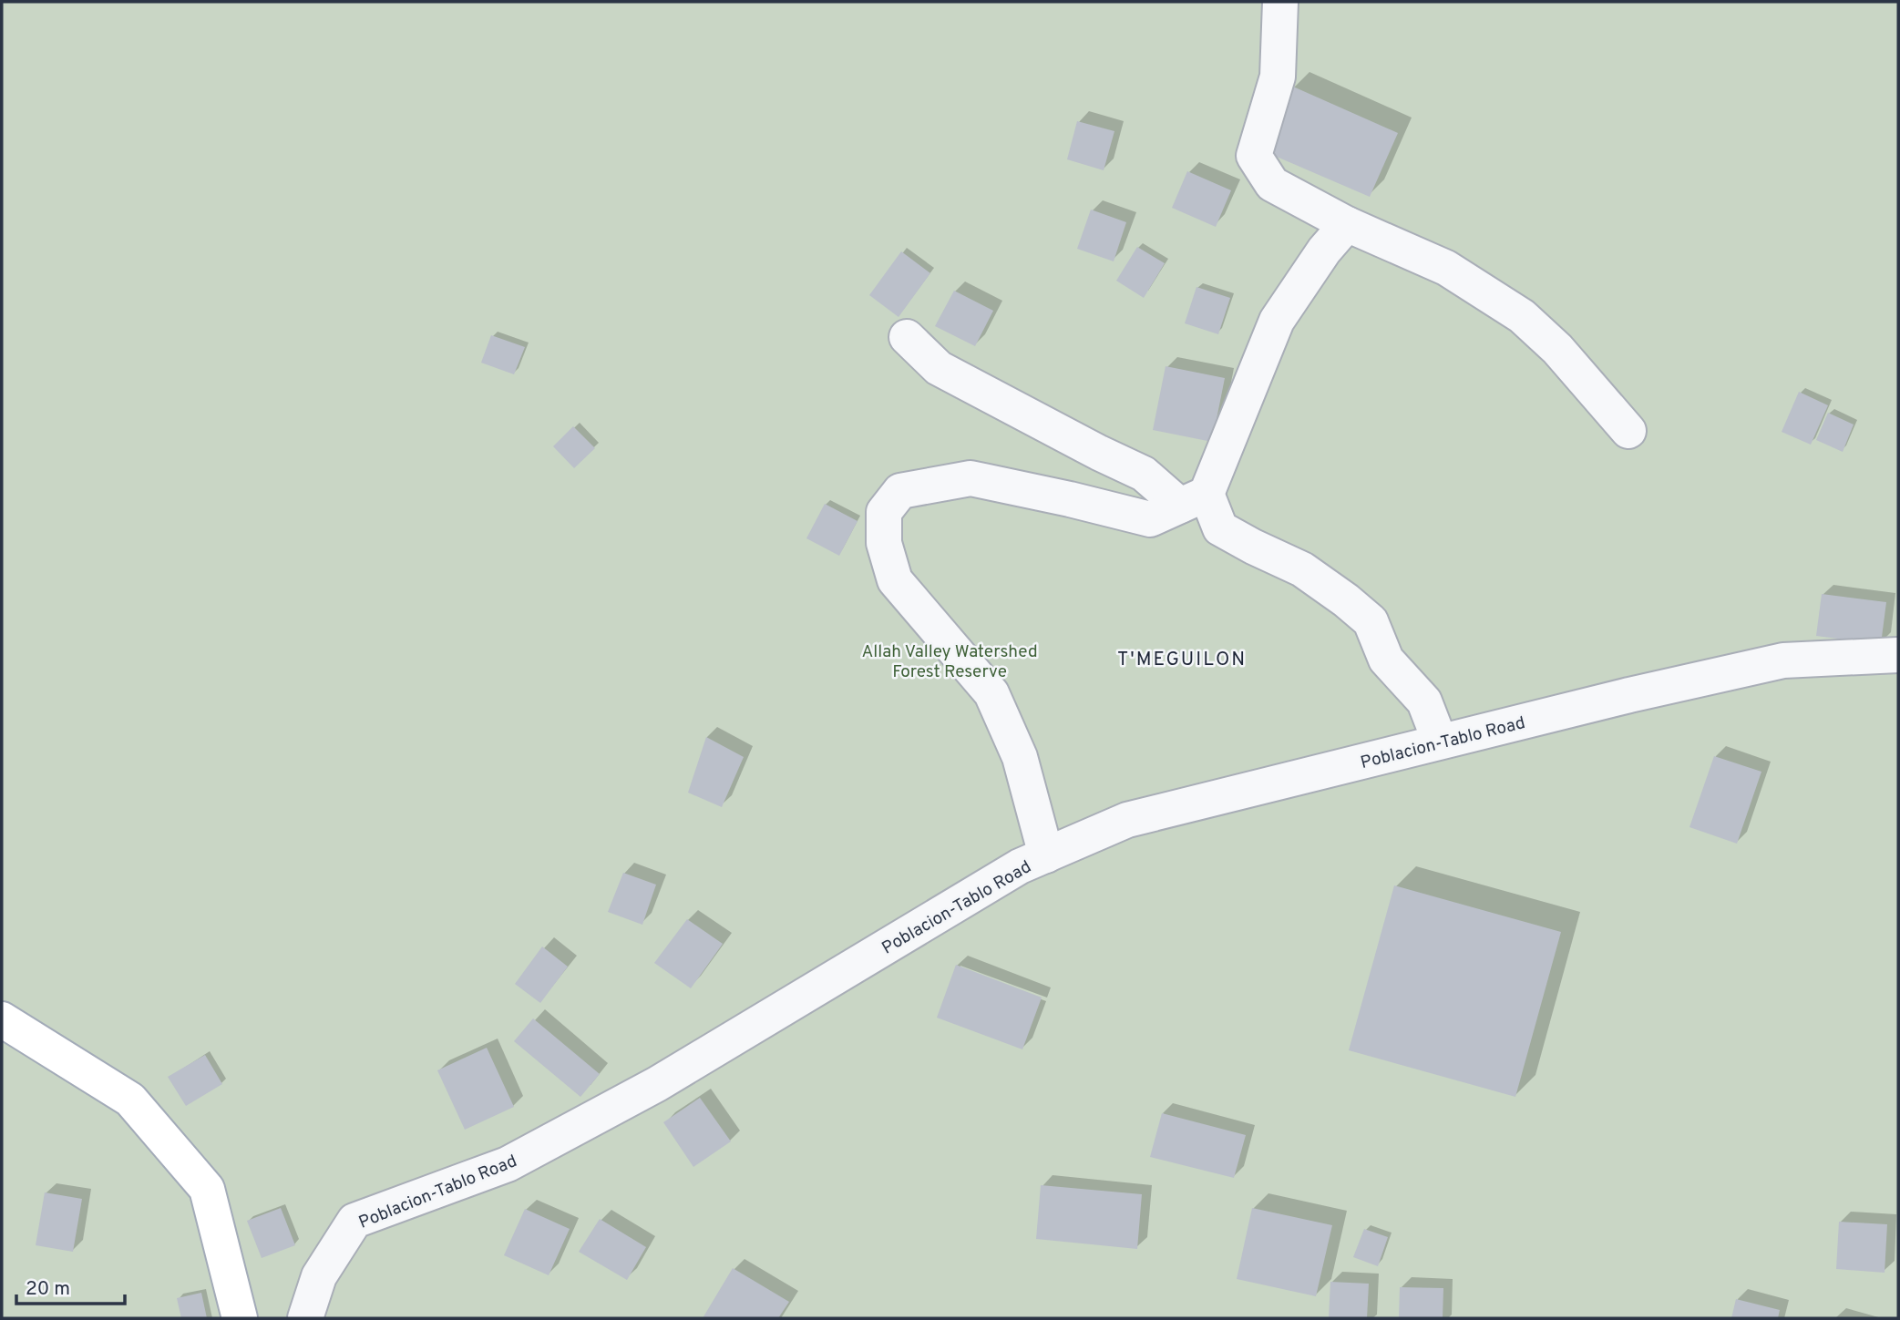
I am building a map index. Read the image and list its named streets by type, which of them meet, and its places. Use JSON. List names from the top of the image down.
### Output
{
  "streets": {
    "street": ["Poblacion-Tablo Road"]
  },
  "districts": ["T'MEGUILON"],
  "parks": ["Allah Valley Watershed Forest Reserve"],
  "scale_bar": "20 m"
}
